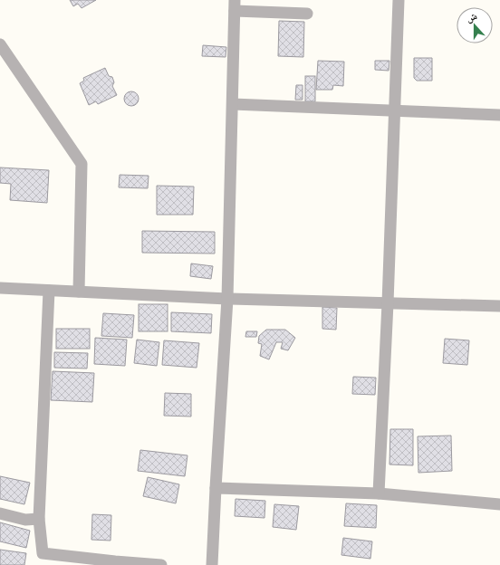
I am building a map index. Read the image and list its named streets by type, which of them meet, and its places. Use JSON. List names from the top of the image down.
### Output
{
  "north": "top"
}
